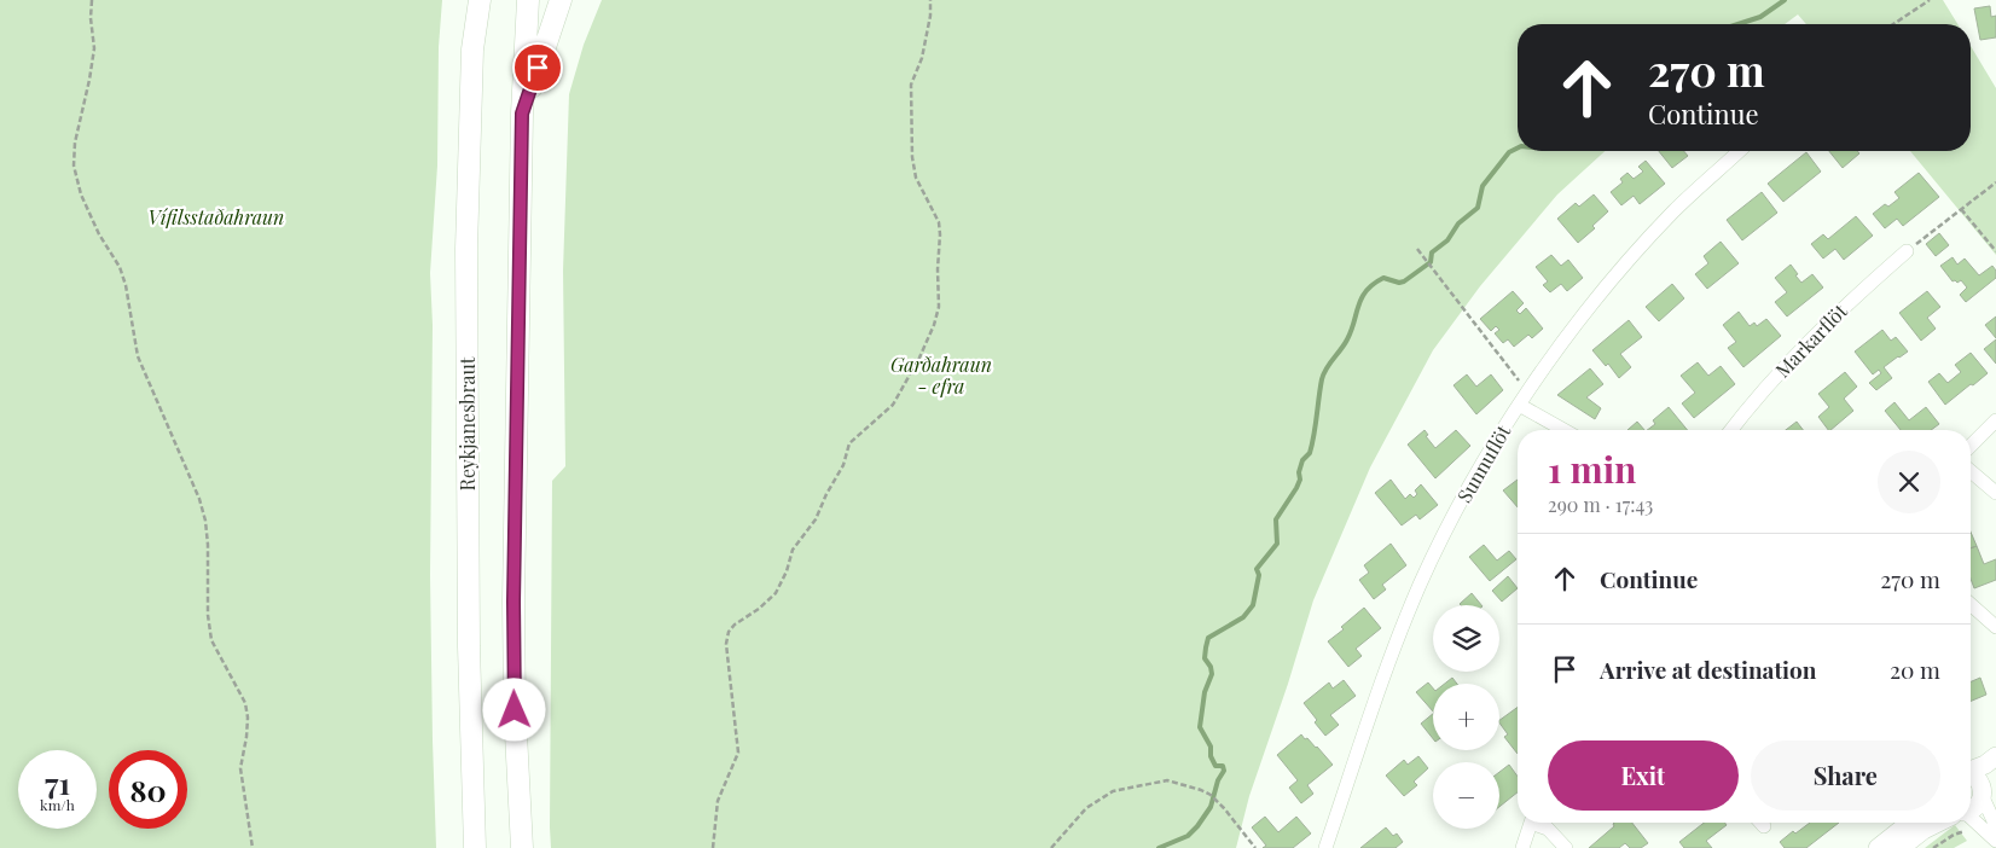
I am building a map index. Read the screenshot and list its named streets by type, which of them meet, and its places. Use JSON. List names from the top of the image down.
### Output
{
  "streets": {
    "highway": ["Reykjanesbraut"],
    "street": ["Markarflöt", "Sunnuflöt"]
  },
  "parks": ["Vífilsstaðahraun", "Garðahraun - efra"],
  "page": {
    "turn": ["270 m", "Continue"],
    "heading": ["1 min", "290 m · 17:43"],
    "list": [
      {
        "name": "Continue",
        "value": "270 m"
      },
      {
        "name": "Arrive at destination",
        "value": "20 m"
      }
    ],
    "map_buttons": ["+", "−"],
    "buttons": ["Exit", "Share"],
    "speed": "71 km/h",
    "limit": "80"
  }
}
